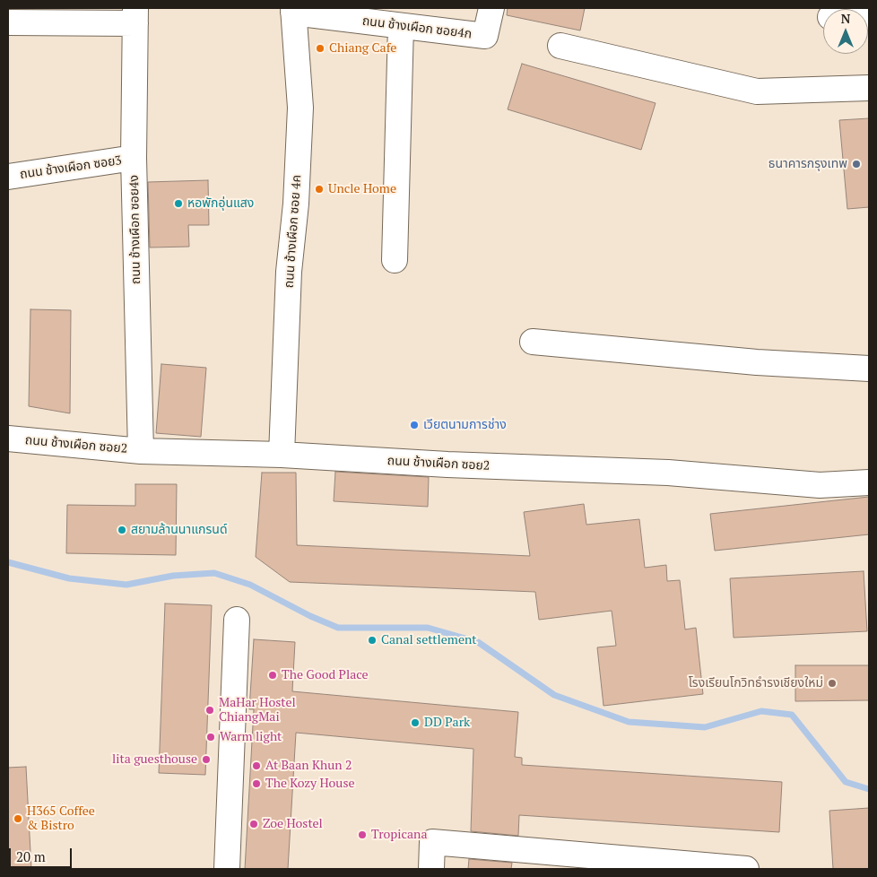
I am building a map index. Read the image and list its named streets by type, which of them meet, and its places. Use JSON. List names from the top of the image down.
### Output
{
  "streets": {
    "street": [
      "ถนน ช้างเผือก ซอย4ก",
      "ถนน ช้างเผือก ซอย3",
      "ถนน ช้างเผือก ซอย4ง",
      "ถนน ช้างเผือก ซอย 4ค",
      "ถนน ช้างเผือก ซอย2"
    ]
  },
  "crossings": [
    ["ถนน ช้างเผือก ซอย4ก", "ถนน ช้างเผือก ซอย 4ค"],
    ["ถนน ช้างเผือก ซอย3", "ถนน ช้างเผือก ซอย4ง"],
    ["ถนน ช้างเผือก ซอย4ง", "ถนน ช้างเผือก ซอย2"],
    ["ถนน ช้างเผือก ซอย 4ค", "ถนน ช้างเผือก ซอย2"]
  ],
  "places": [
    "Chiang Cafe",
    "ธนาคารกรุงเทพ",
    "Uncle Home",
    "หอพักอุ่นแสง",
    "เวียตนามการช่าง",
    "สยามล้านนาแกรนด์",
    "Canal settlement",
    "The Good Place",
    "โรงเรียนโกวิทธำรงเชียงใหม่",
    "MaHar Hostel ChiangMai",
    "DD Park",
    "Warm light",
    "lita guesthouse",
    "At Baan Khun 2",
    "The Kozy House",
    "H365 Coffee & Bistro",
    "Zoe Hostel",
    "Tropicana"
  ],
  "scale_bar": "20 m",
  "north": "top"
}
